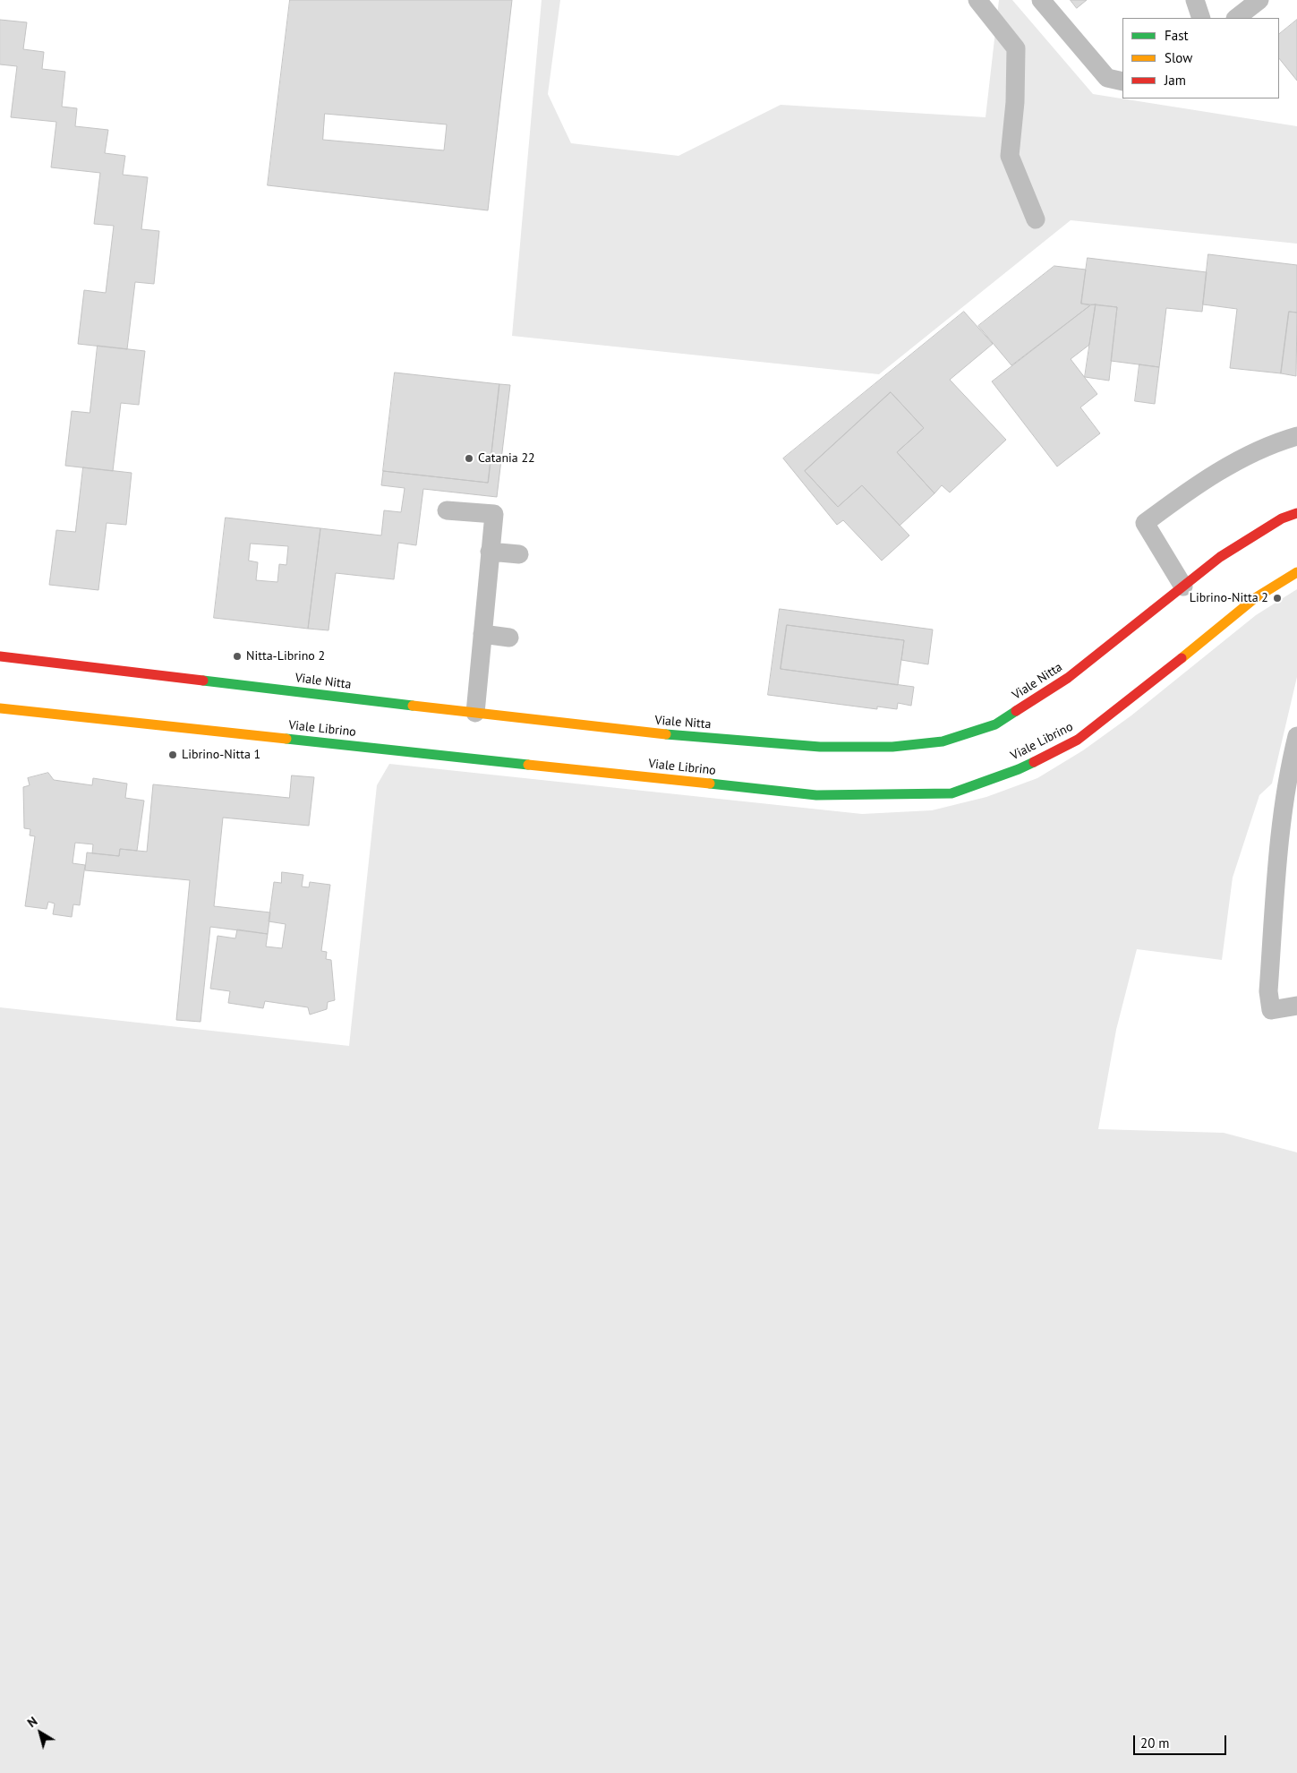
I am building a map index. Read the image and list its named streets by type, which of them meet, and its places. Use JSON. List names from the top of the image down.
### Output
{
  "streets": {
    "main road": ["Viale Nitta", "Viale Librino"]
  },
  "places": [
    "Catania 22",
    "Librino-Nitta 2",
    "Nitta-Librino 2",
    "Librino-Nitta 1"
  ],
  "legend": ["Fast", "Slow", "Jam"],
  "scale_bar": "20 m",
  "north": "top left"
}
